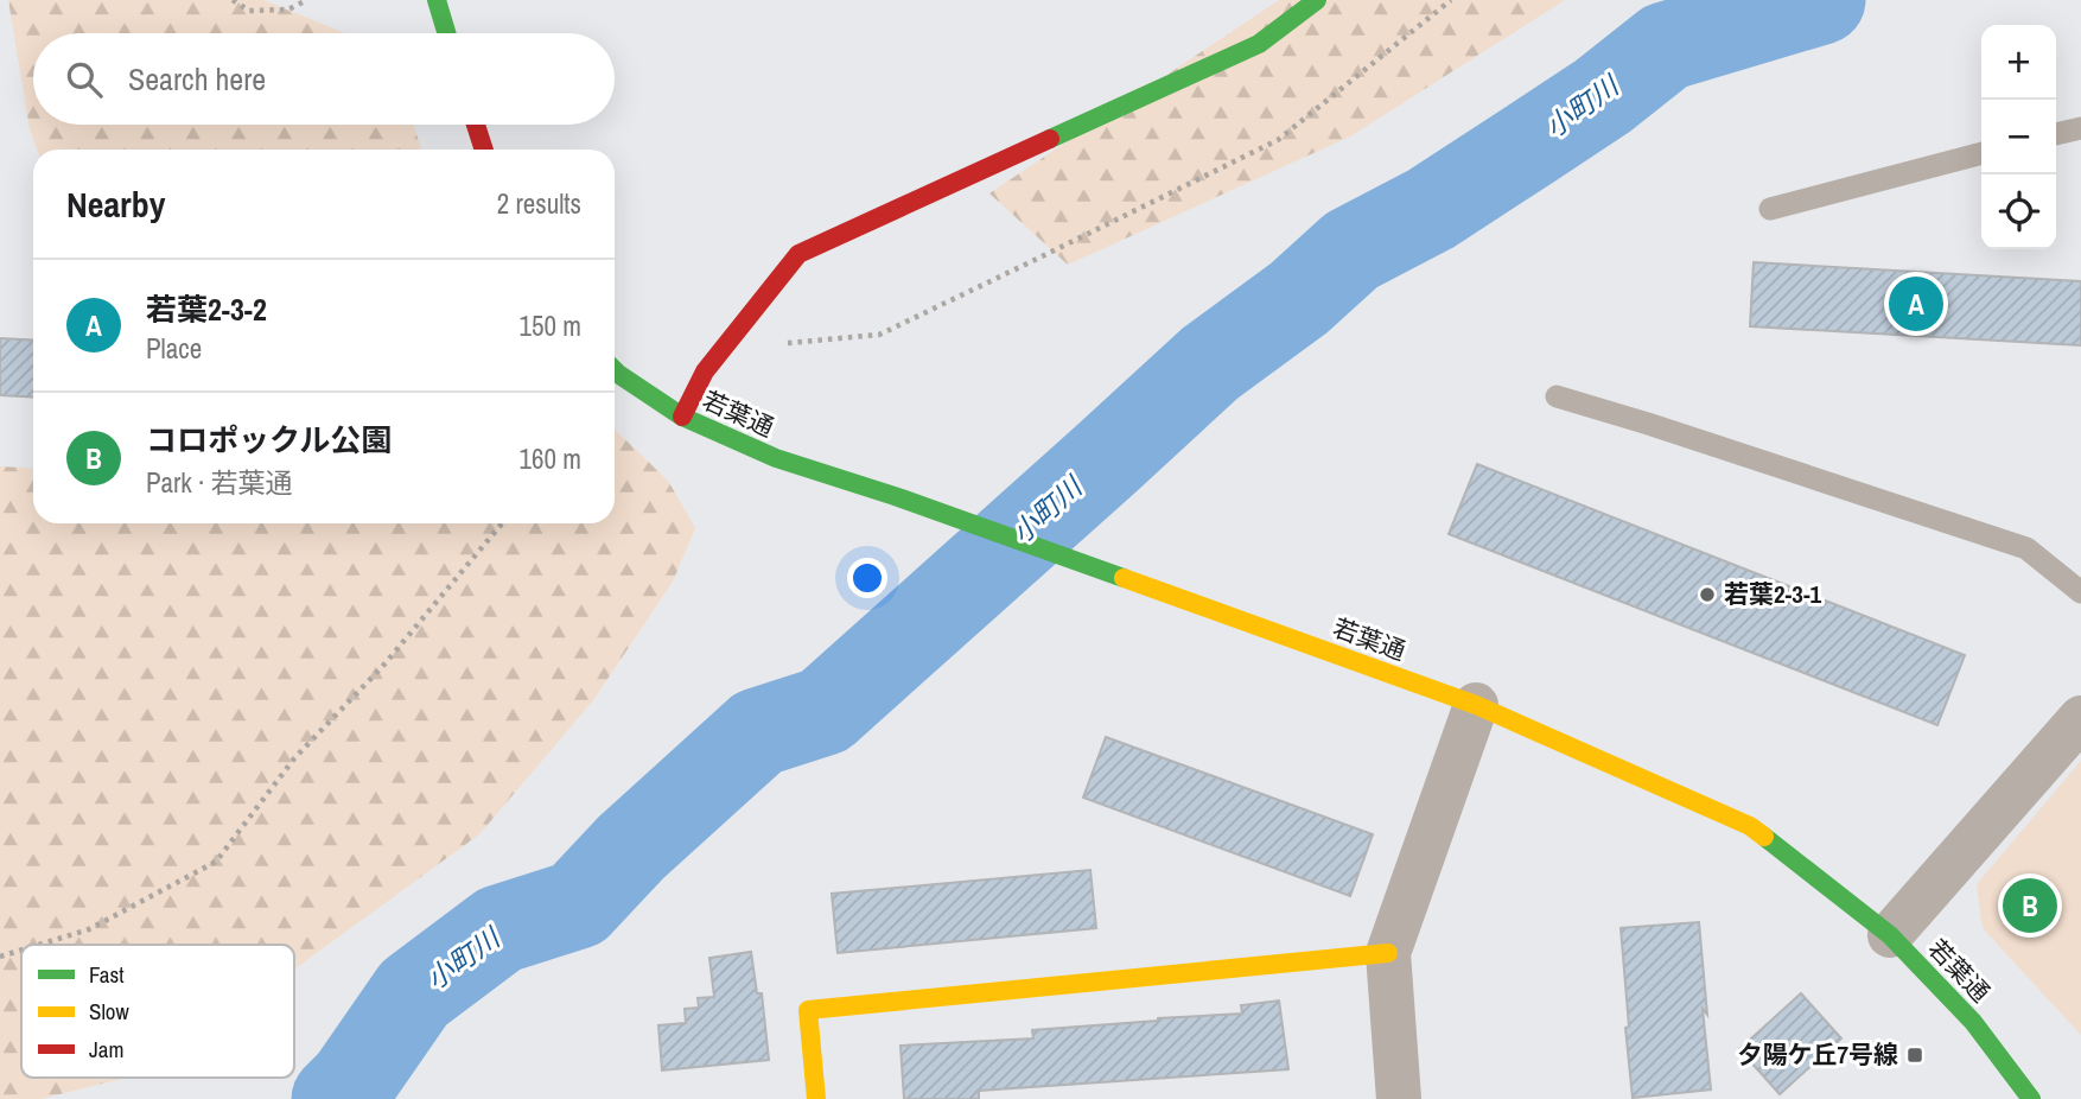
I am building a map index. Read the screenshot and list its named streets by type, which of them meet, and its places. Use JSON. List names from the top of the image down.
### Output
{
  "streets": {
    "street": ["若葉通"]
  },
  "water": ["小町川"],
  "places": {
    "other": ["若葉2-3-1"],
    "transit": ["夕陽ケ丘7号線"]
  },
  "legend": ["Fast", "Slow", "Jam"],
  "page": {
    "map_buttons": ["+", "−"],
    "search": "Search here",
    "heading": ["Nearby", "2 results"],
    "list": [
      {
        "mark": "A",
        "name": "若葉2-3-2",
        "note": "Place",
        "value": "150 m"
      },
      {
        "mark": "B",
        "name": "コロポックル公園",
        "note": "Park · 若葉通",
        "value": "160 m"
      }
    ],
    "pins": ["A", "B"]
  }
}
